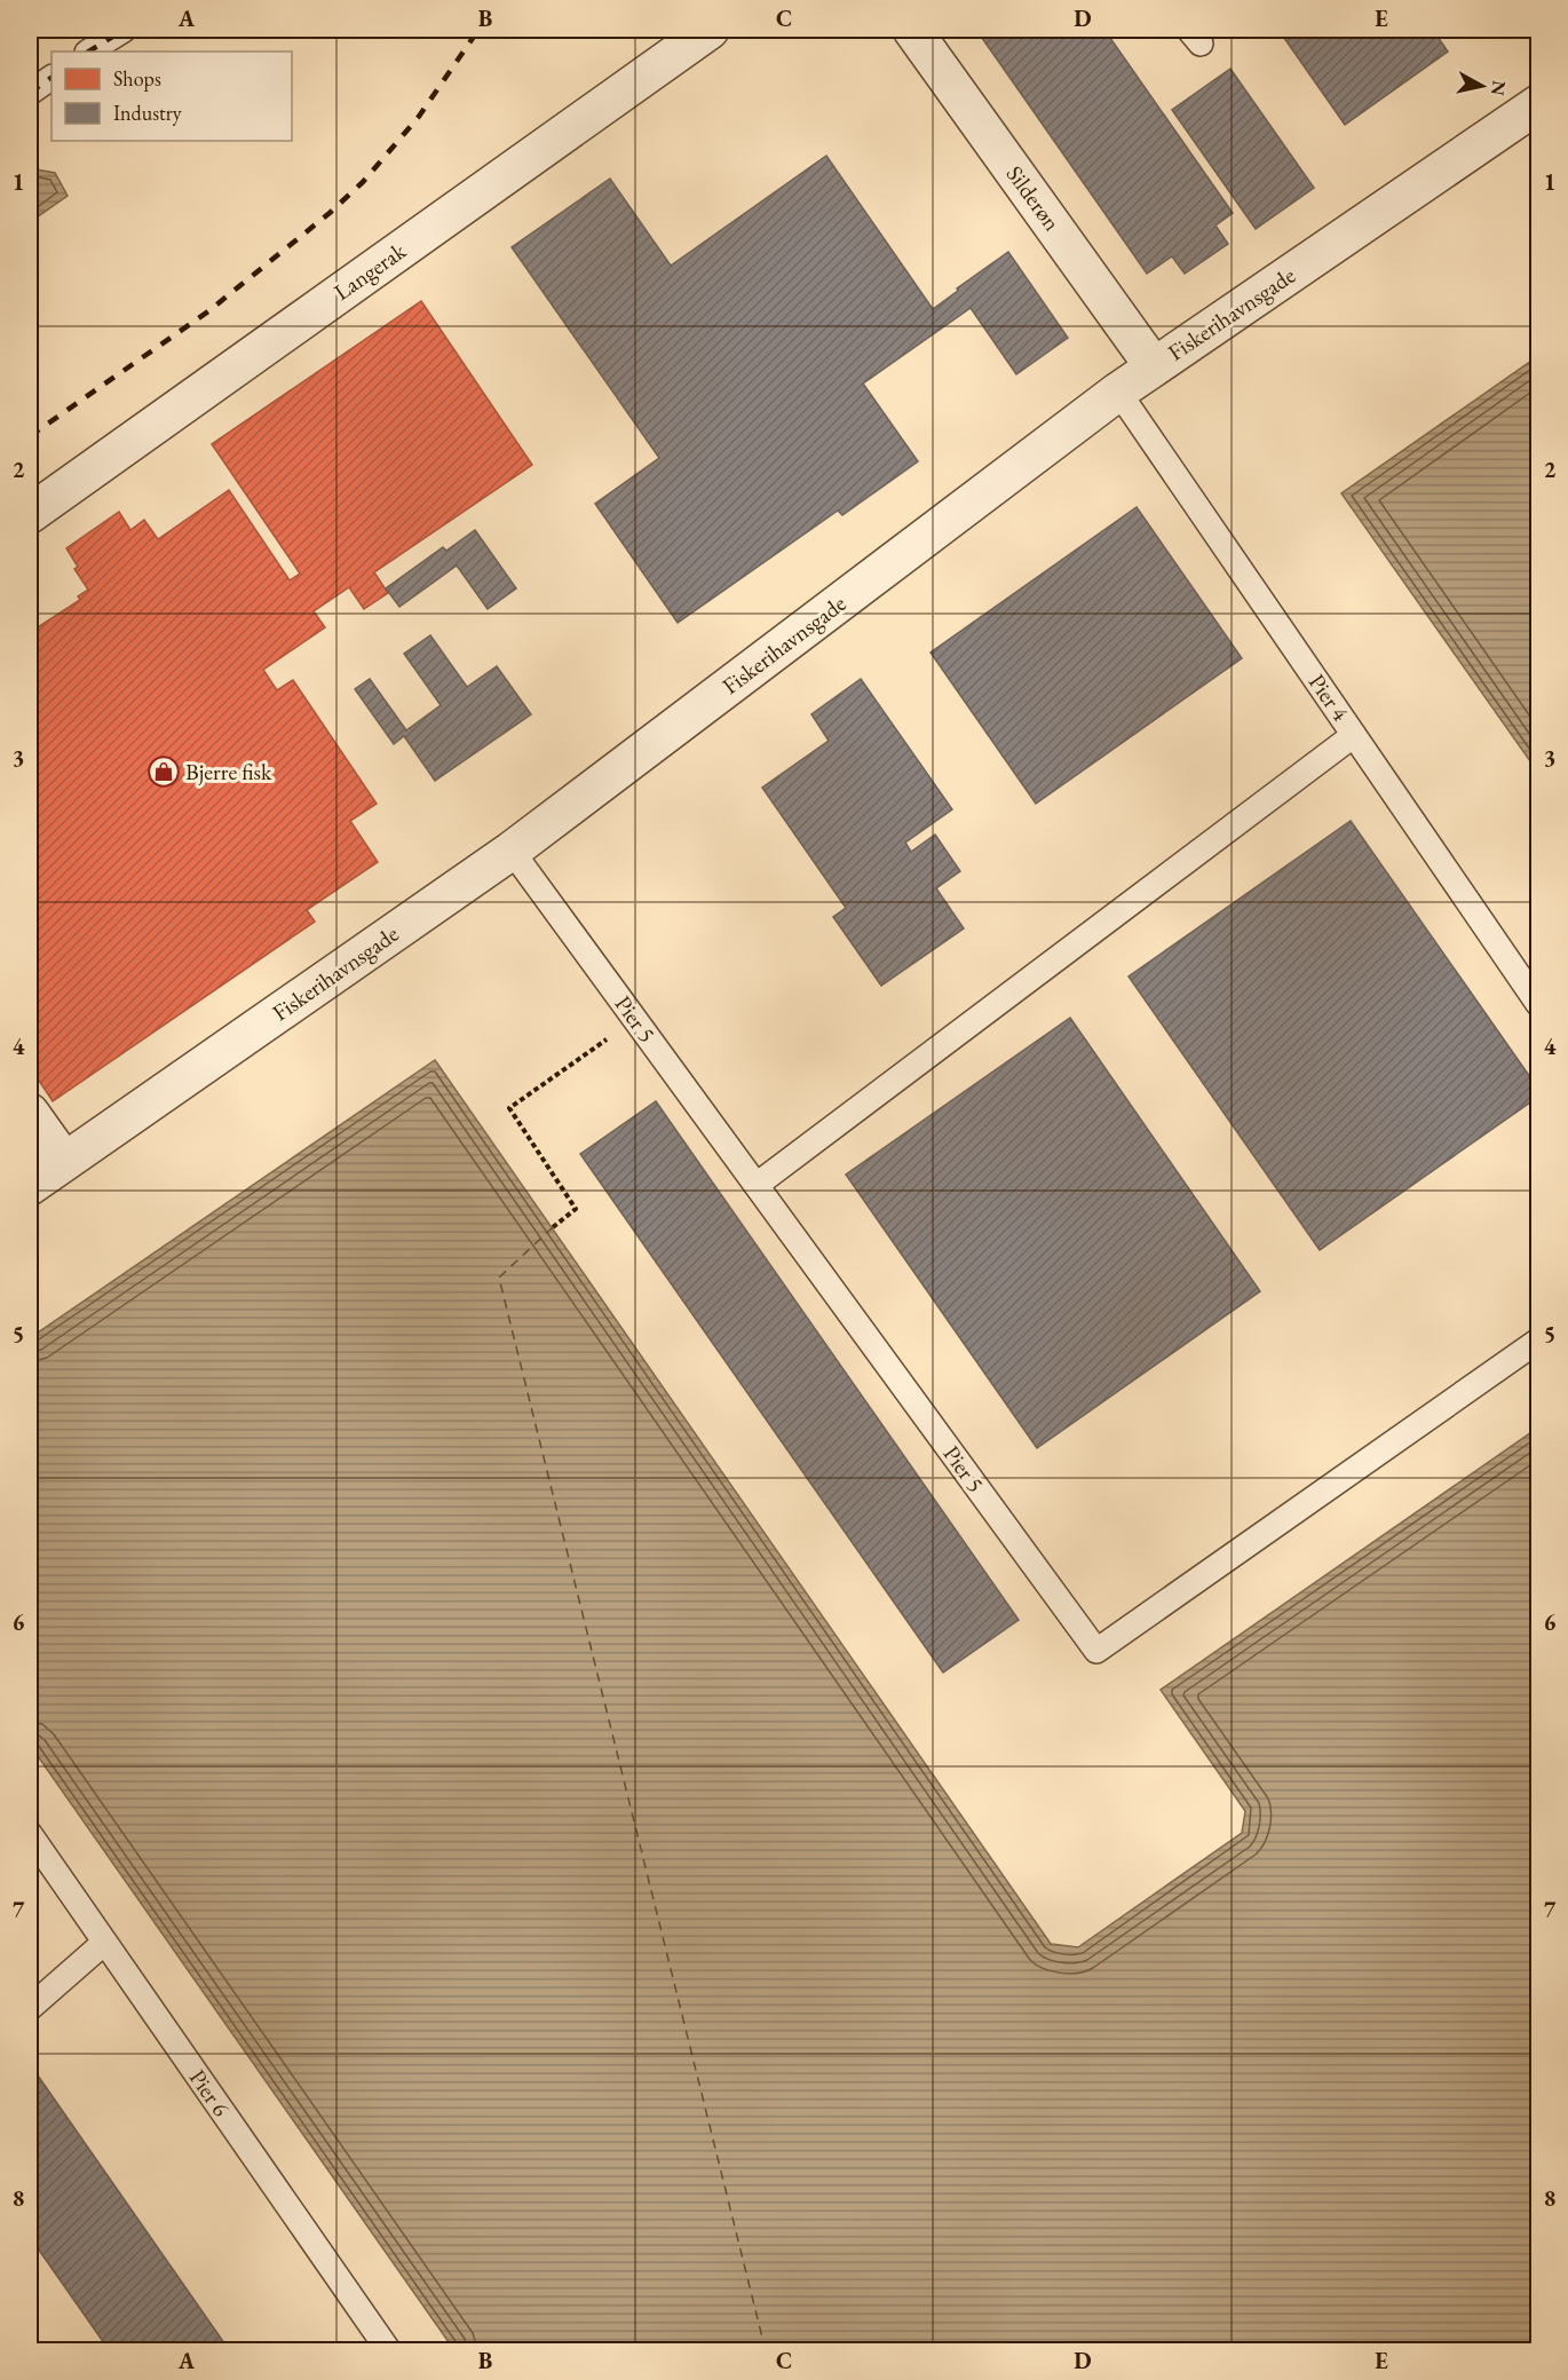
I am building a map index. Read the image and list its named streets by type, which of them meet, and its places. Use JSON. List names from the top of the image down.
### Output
{
  "streets": {
    "street": ["Silderøn", "Langerak", "Fiskerihavnsgade"],
    "lane": ["Pier 4", "Pier 5", "Pier 6"]
  },
  "crossings": [
    ["Silderøn", "Fiskerihavnsgade"],
    ["Fiskerihavnsgade", "Pier 4"],
    ["Fiskerihavnsgade", "Pier 5"]
  ],
  "places": {
    "shop": ["Bjerre fisk"]
  },
  "legend": ["Shops", "Industry"],
  "north": "right",
  "grid": {
    "columns": [
      "A",
      "B",
      "C",
      "D",
      "E"
    ],
    "rows": [
      "1",
      "2",
      "3",
      "4",
      "5",
      "6",
      "7",
      "8"
    ]
  }
}
